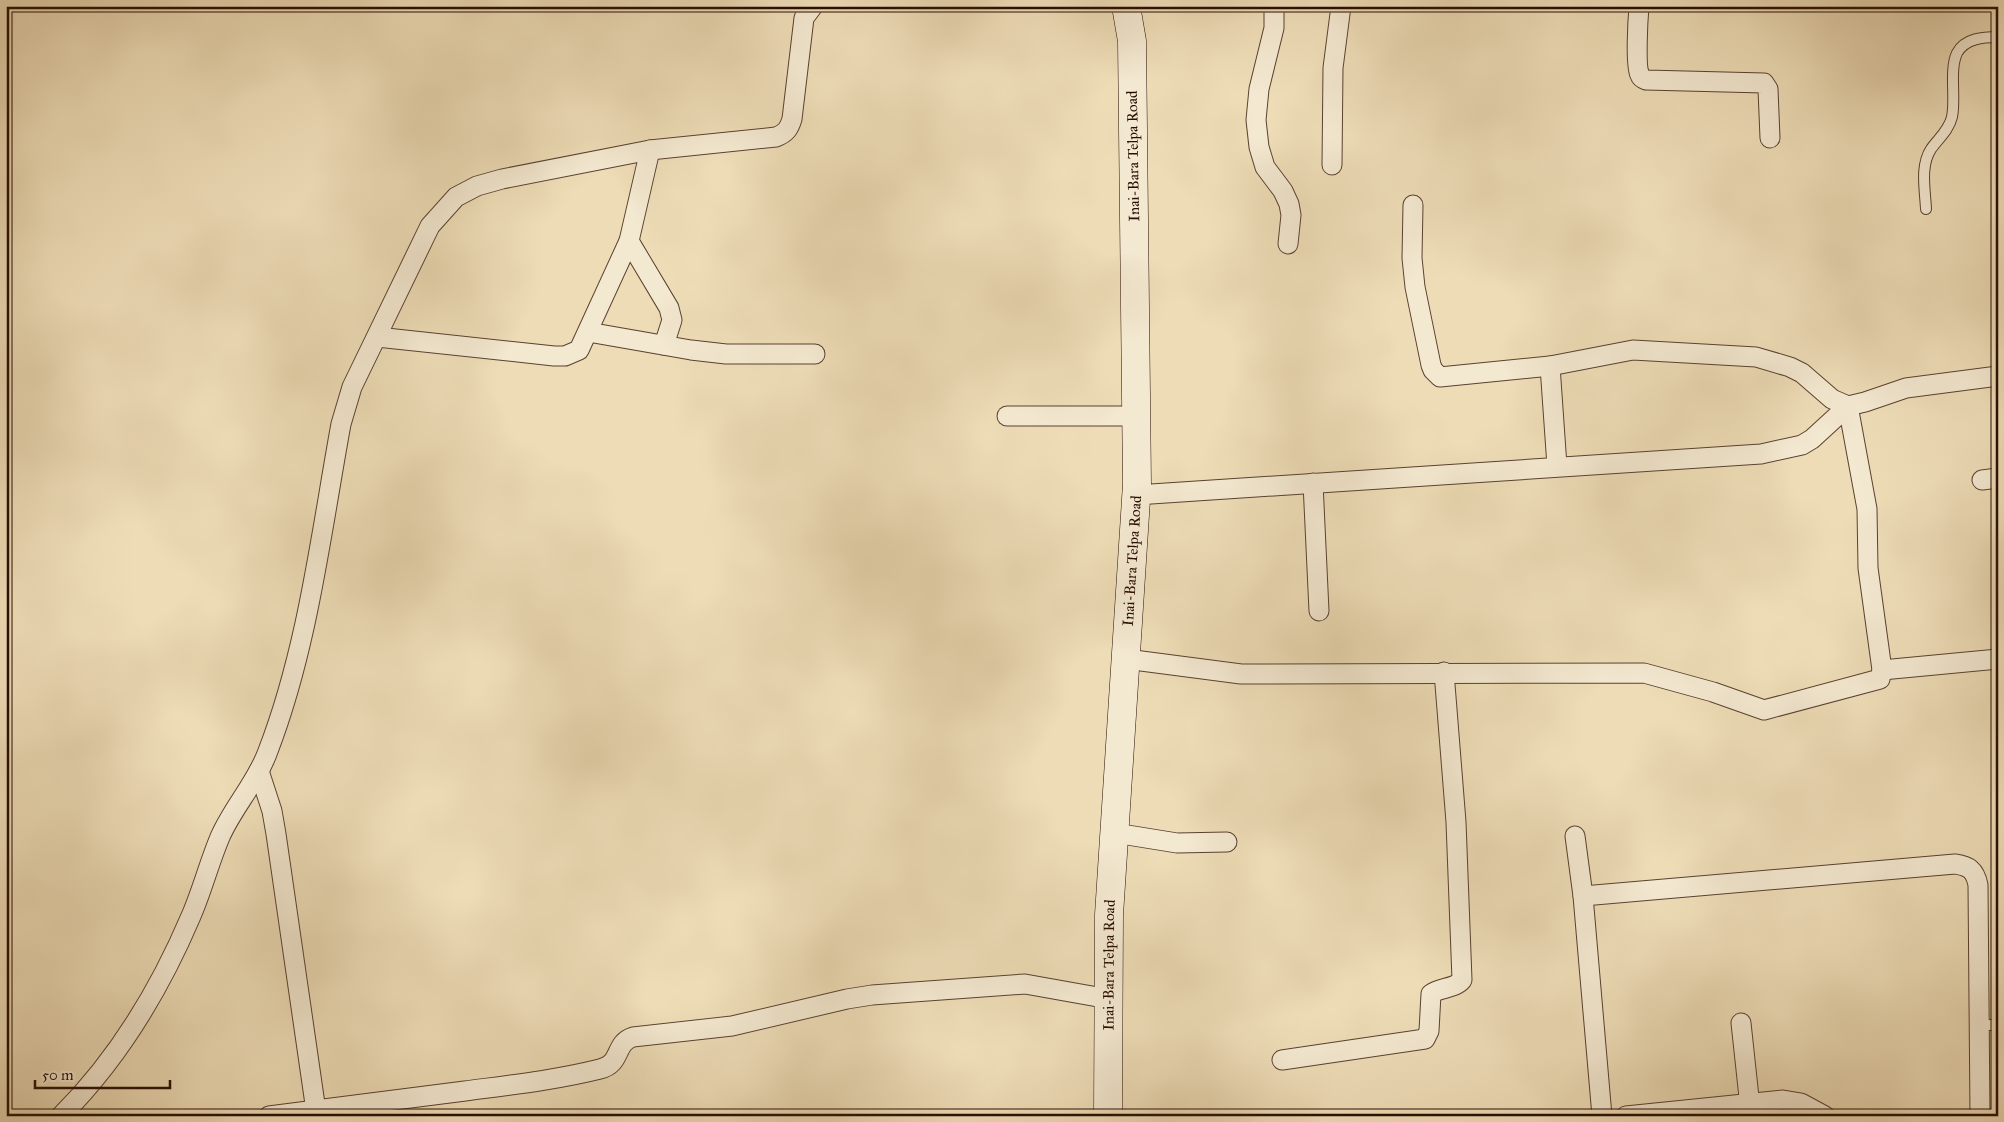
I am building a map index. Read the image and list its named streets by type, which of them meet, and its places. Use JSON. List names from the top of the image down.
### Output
{
  "streets": {
    "street": ["Inai-Bara Telpa Road"]
  },
  "scale_bar": "50 m"
}
